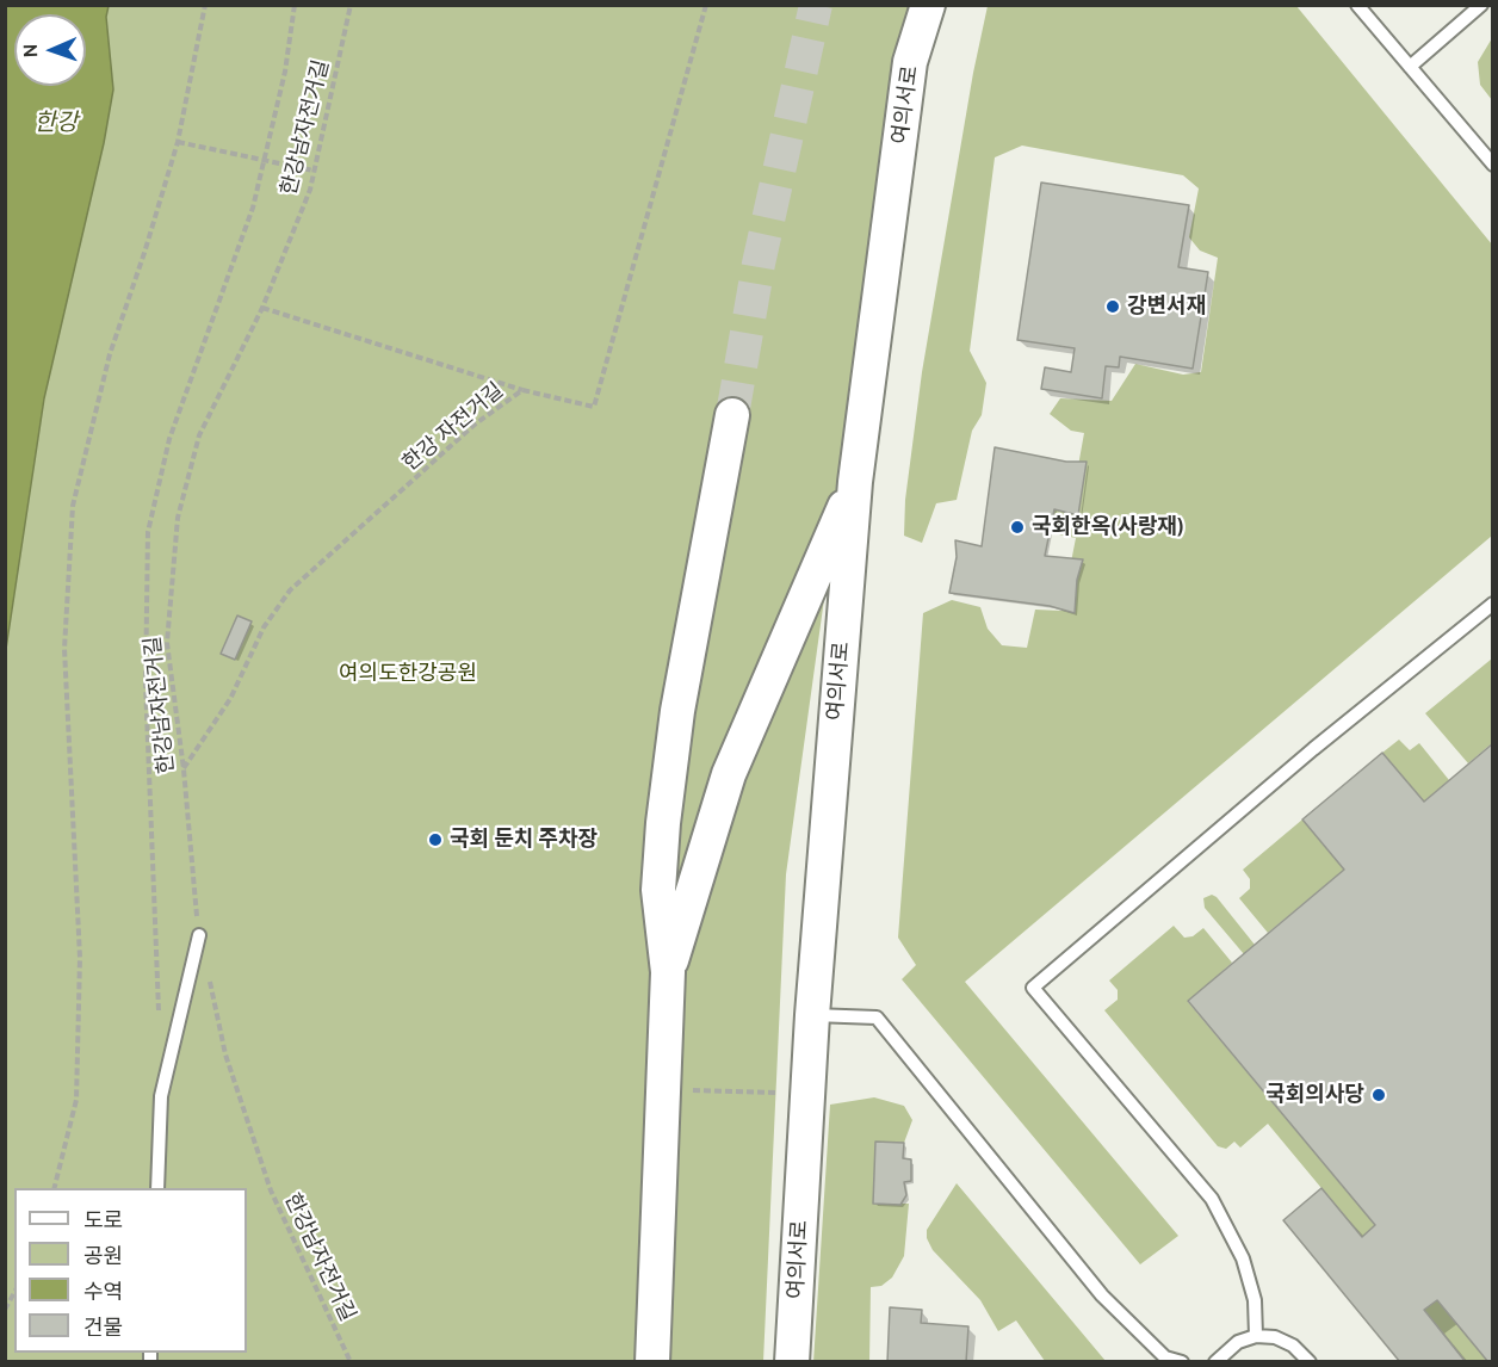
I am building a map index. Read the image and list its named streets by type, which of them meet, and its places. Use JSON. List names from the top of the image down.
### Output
{
  "streets": {
    "main road": ["여의서로"],
    "path": ["한강남자전거길", "한강 자전거길"]
  },
  "crossings": [
    ["한강남자전거길", "한강 자전거길"]
  ],
  "water": ["한강"],
  "parks": ["여의도한강공원"],
  "places": [
    "강변서재",
    "국회한옥(사랑재)",
    "국회 둔치 주차장",
    "국회의사당"
  ],
  "legend": [
    "도로",
    "공원",
    "수역",
    "건물"
  ],
  "north": "left"
}
